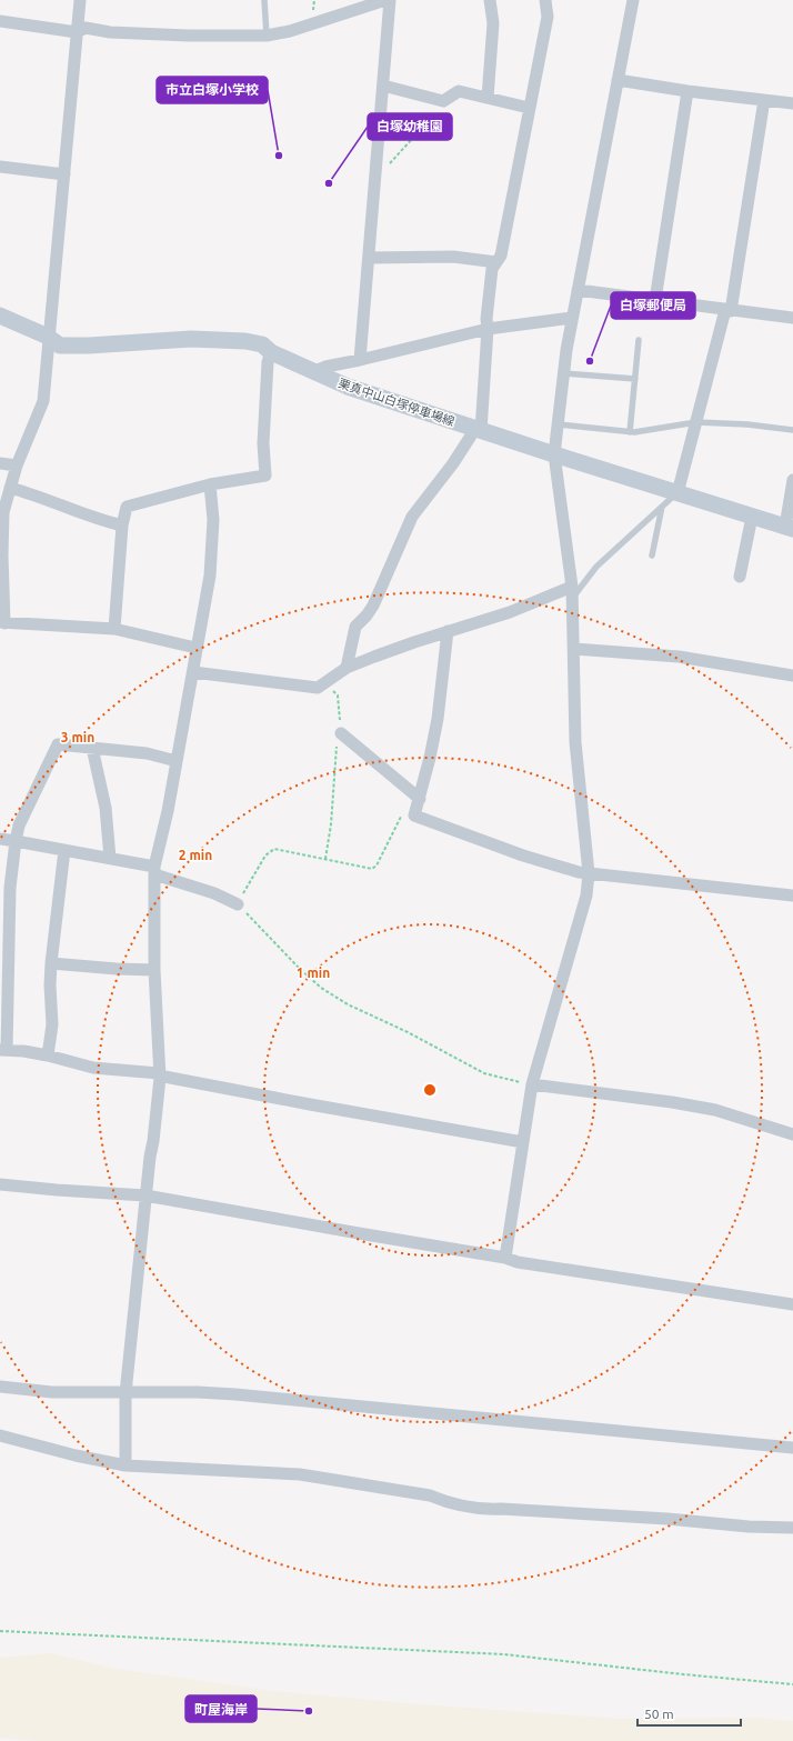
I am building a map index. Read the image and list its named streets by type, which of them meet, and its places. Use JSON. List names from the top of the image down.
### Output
{
  "streets": {
    "main road": ["栗真中山白塚停車場線"]
  },
  "places": [
    "市立白塚小学校",
    "白塚幼稚園",
    "白塚郵便局",
    "町屋海岸"
  ],
  "scale_bar": "50 m",
  "rings": ["3 min", "2 min", "1 min"]
}
